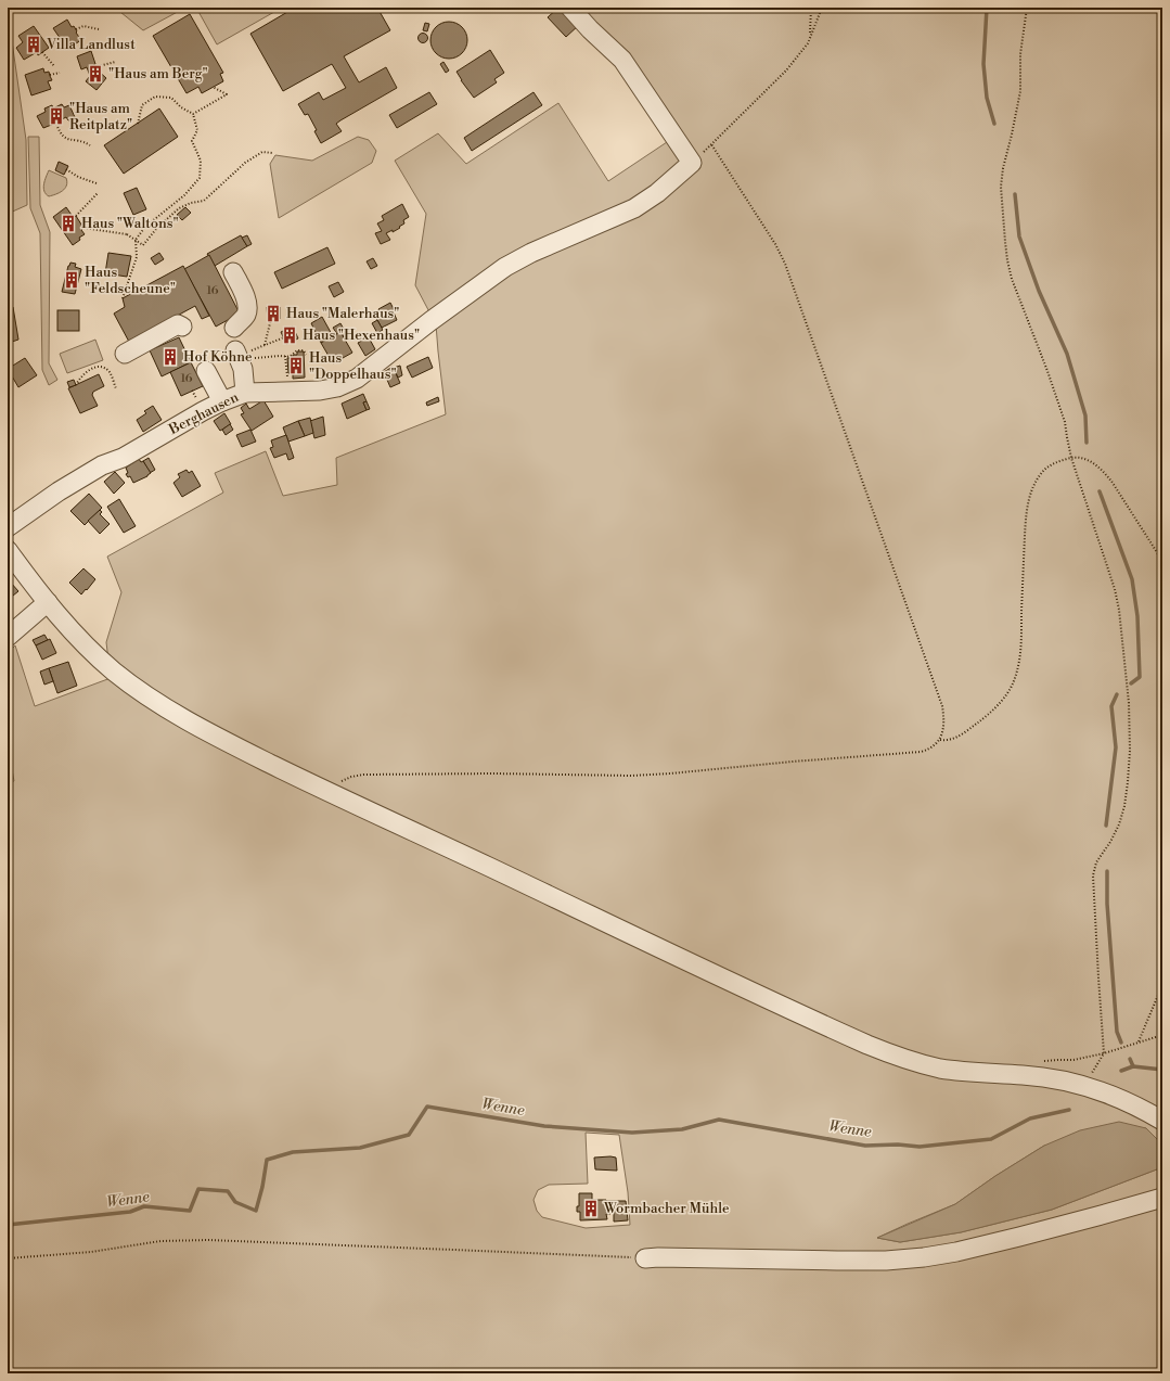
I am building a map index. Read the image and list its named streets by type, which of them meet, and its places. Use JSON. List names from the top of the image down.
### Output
{
  "streets": {
    "street": ["Berghausen"]
  },
  "water": ["Wenne"],
  "places": {
    "building": [
      "Villa Landlust",
      "\"Haus am Berg\"",
      "\"Haus am Reitplatz\"",
      "Haus \"Waltons\"",
      "Haus \"Feldscheune\"",
      "Haus \"Malerhaus\"",
      "Haus \"Hexenhaus\"",
      "Hof Köhne",
      "Haus \"Doppelhaus\"",
      "Wormbacher Mühle"
    ]
  },
  "house_numbers": ["16", "16"]
}
